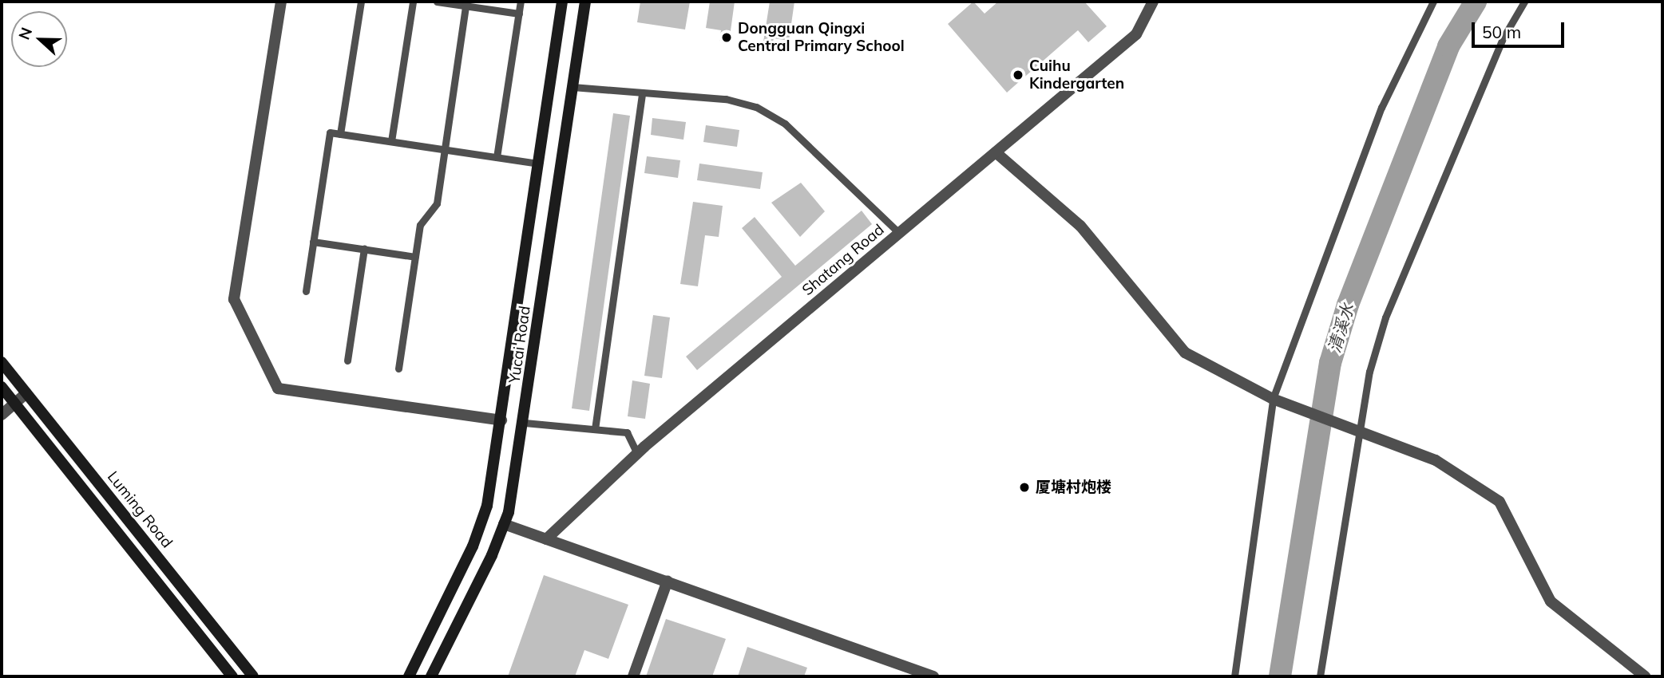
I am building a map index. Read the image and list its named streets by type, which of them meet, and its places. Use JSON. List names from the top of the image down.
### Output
{
  "streets": {
    "main road": ["Yucai Road", "Luming Road"],
    "street": ["Shatang Road"]
  },
  "water": ["清溪水"],
  "places": ["Dongguan Qingxi Central Primary School", "Cuihu Kindergarten", "厦塘村炮楼"],
  "scale_bar": "50 m",
  "north": "left"
}
